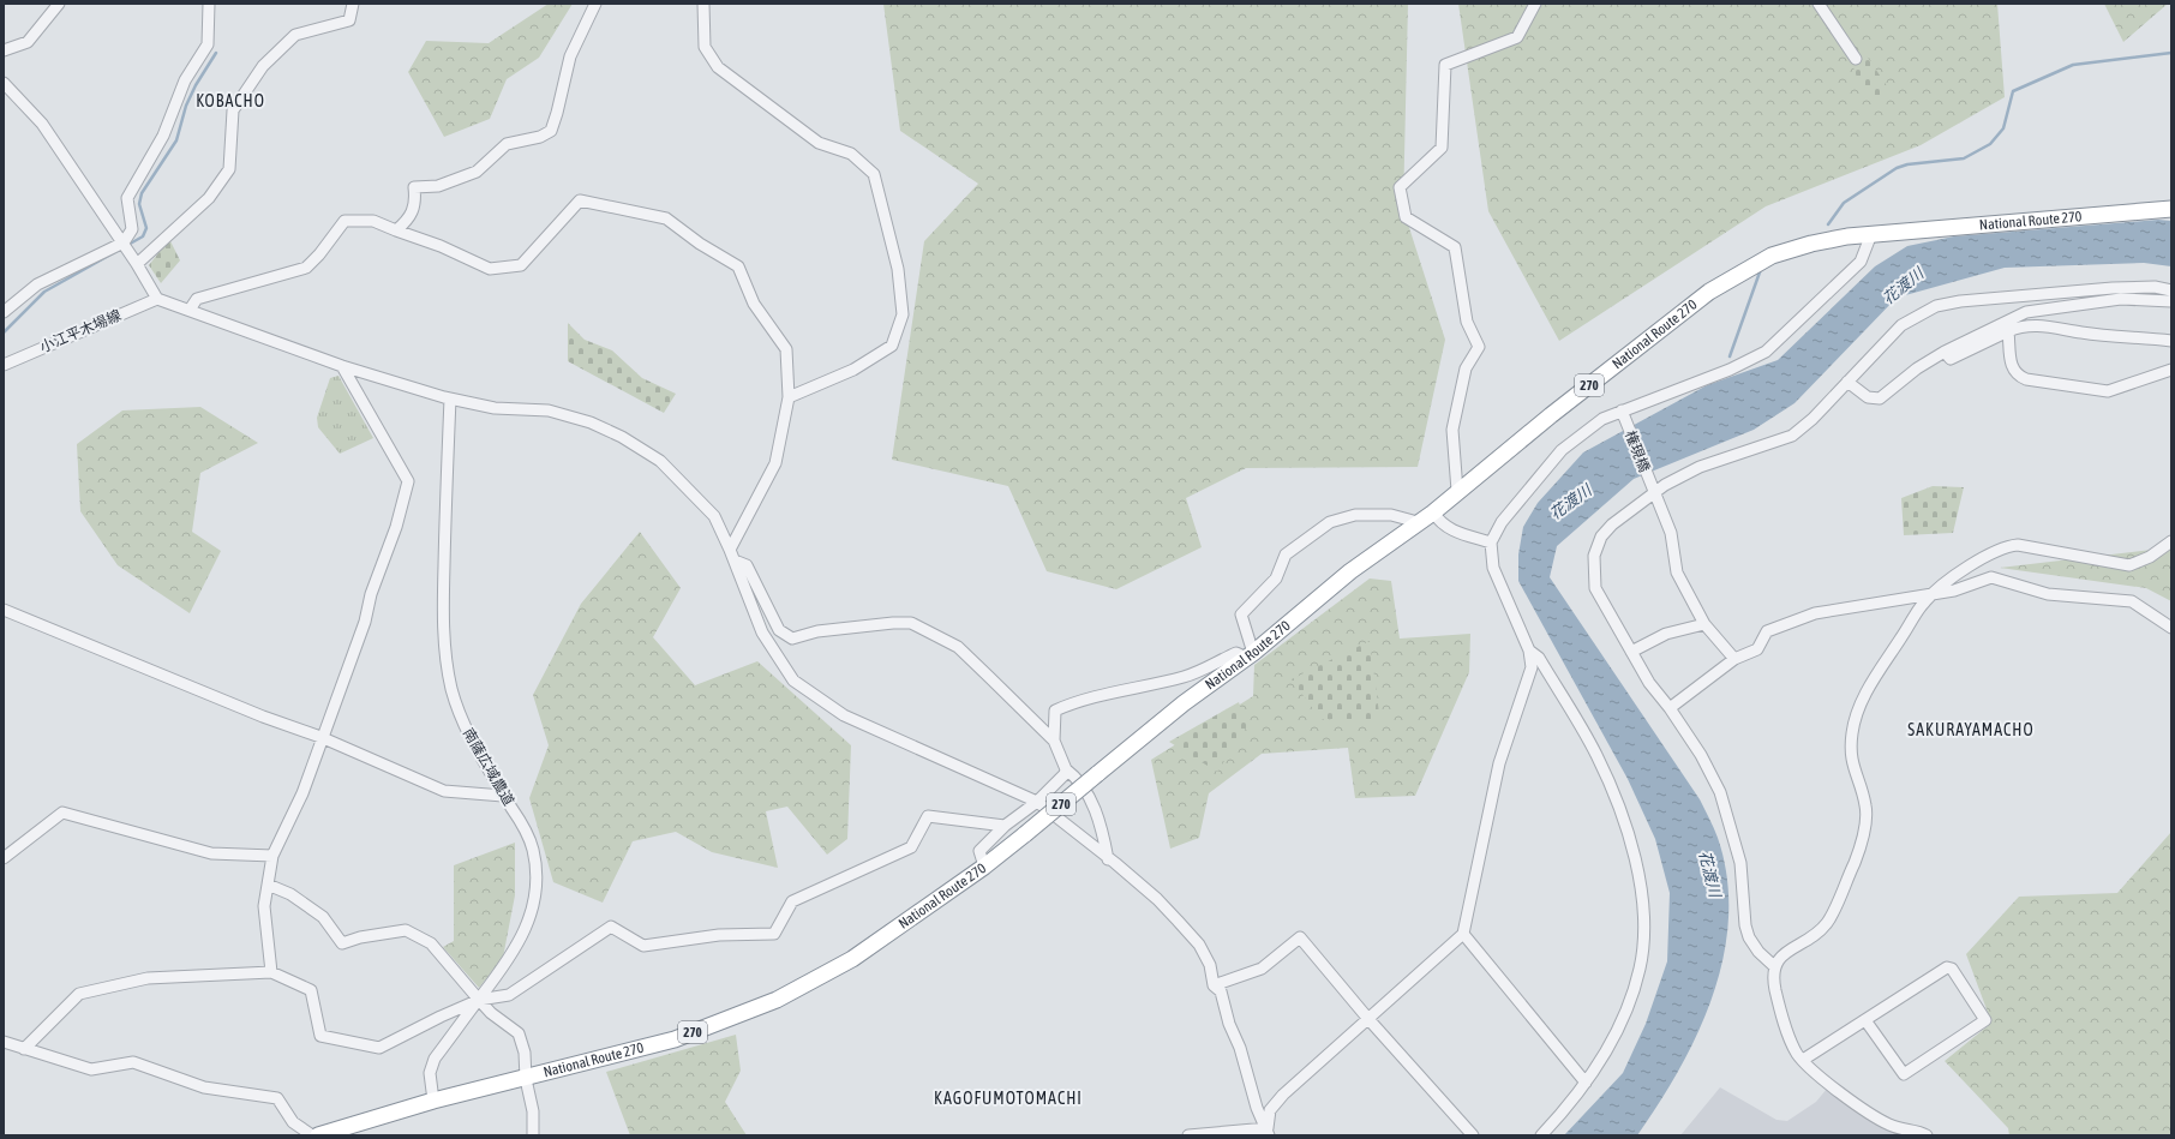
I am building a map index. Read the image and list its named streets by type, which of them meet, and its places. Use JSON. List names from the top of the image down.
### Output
{
  "streets": {
    "highway": ["National Route 270", "270"],
    "street": ["小江平木場線", "権現橋", "南薩広域農道"]
  },
  "crossings": [
    ["National Route 270", "南薩広域農道"]
  ],
  "districts": ["KOBACHO", "SAKURAYAMACHO", "KAGOFUMOTOMACHI"],
  "water": ["花渡川"]
}
